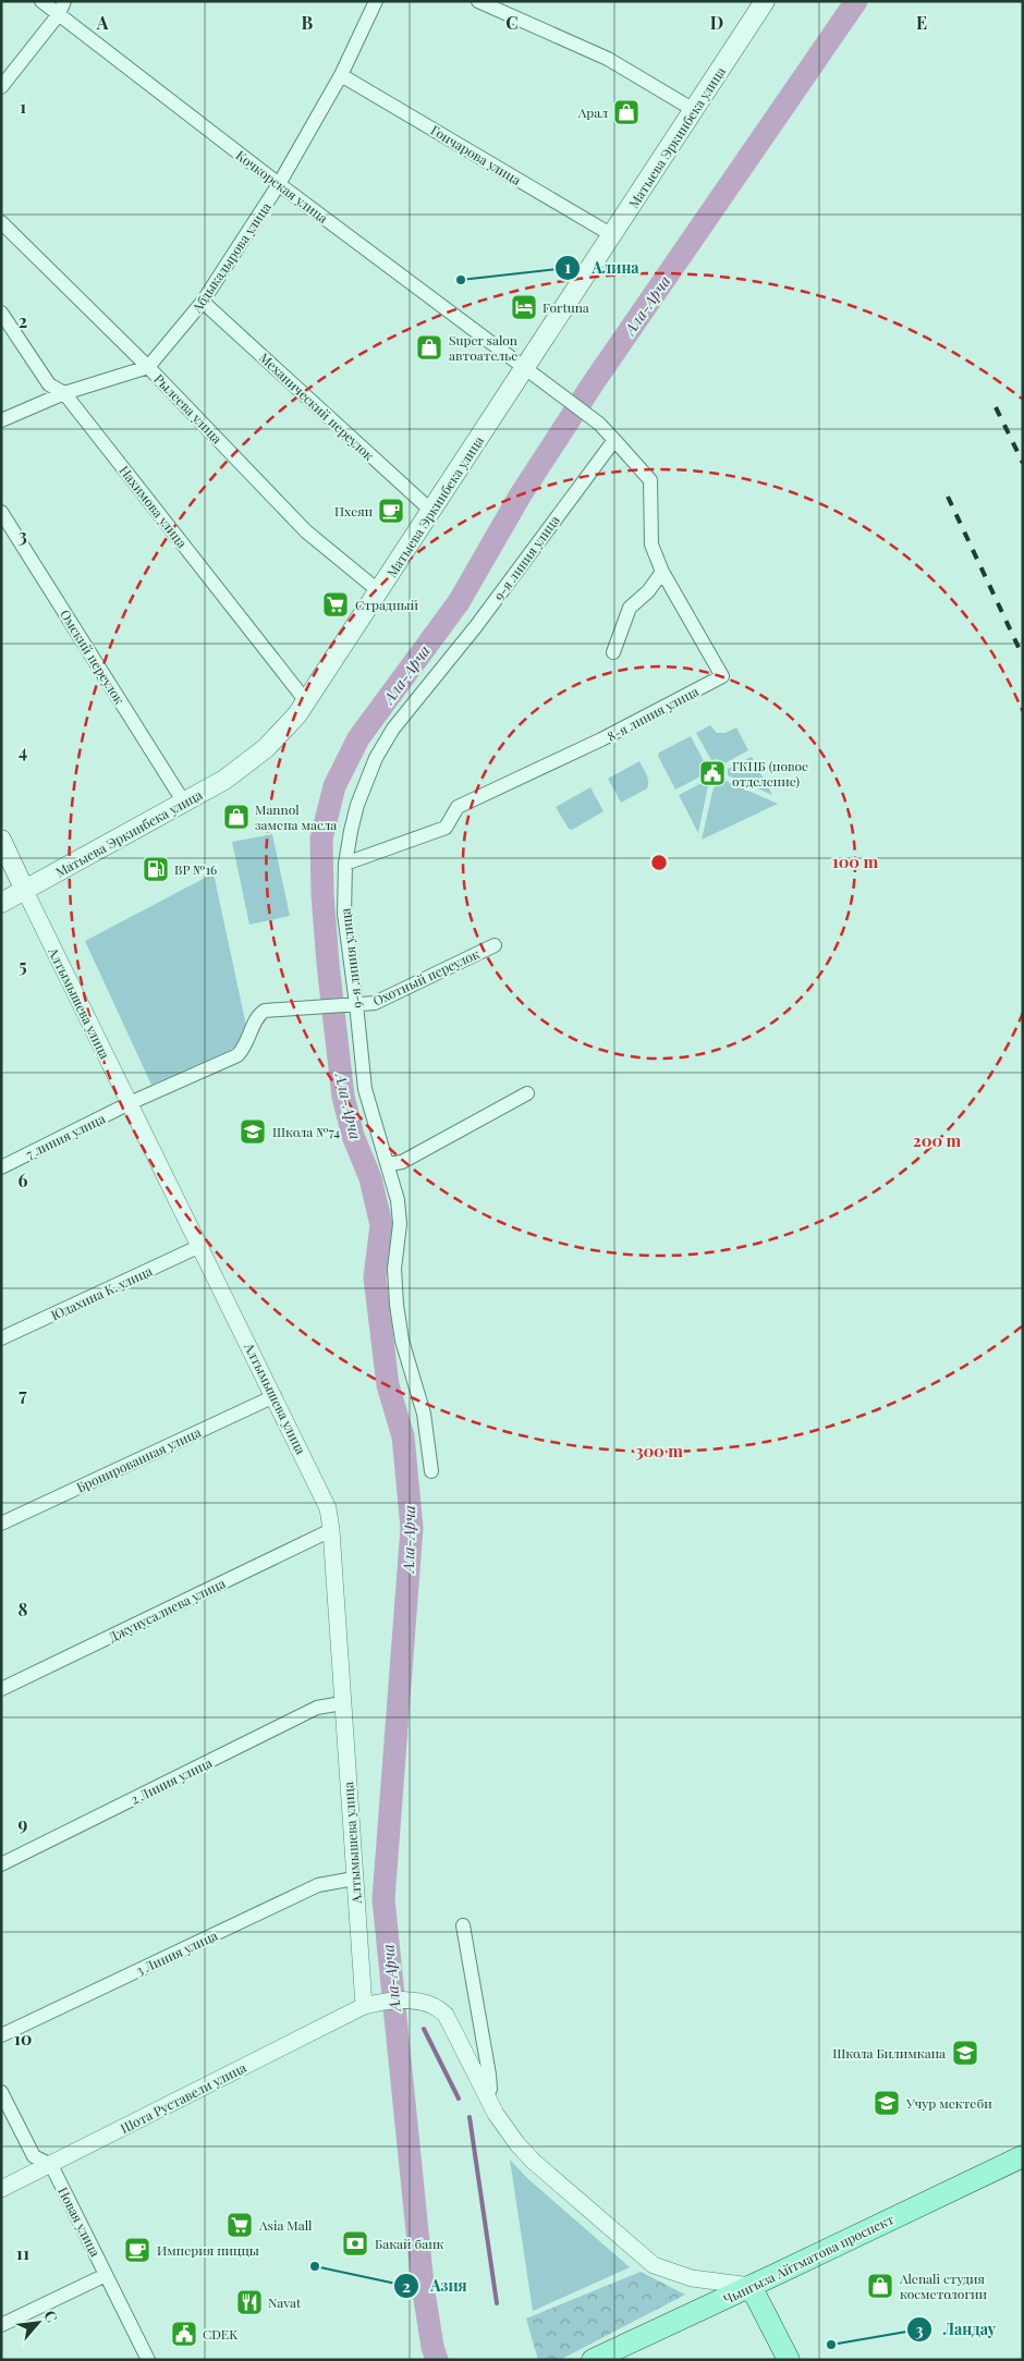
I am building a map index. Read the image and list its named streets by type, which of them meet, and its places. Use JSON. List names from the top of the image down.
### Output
{
  "streets": {
    "main road": ["Матыева Эркинбека улица", "Алтымышева улица", "Чынгыза Айтматова проспект"],
    "street": [
      "Гончарова улица",
      "Кочкорская улица",
      "Абдыкадырова улица",
      "Механический переулок",
      "Рылеева улица",
      "Нахимова улица",
      "9-я линия улица",
      "Омский переулок",
      "8-я линия улица",
      "Охотный переулок",
      "7 линия улица",
      "Юдахина К. улица",
      "Бронированная улица",
      "Джунусалиева улица",
      "2 Линия улица",
      "3 Линия улица",
      "Шота Руставели улица",
      "Новая улица"
    ]
  },
  "crossings": [
    ["Матыева Эркинбека улица", "Гончарова улица"],
    ["Матыева Эркинбека улица", "Кочкорская улица"],
    ["Матыева Эркинбека улица", "Механический переулок"],
    ["Матыева Эркинбека улица", "Рылеева улица"],
    ["Матыева Эркинбека улица", "Нахимова улица"],
    ["Матыева Эркинбека улица", "Омский переулок"],
    ["Матыева Эркинбека улица", "Алтымышева улица"],
    ["Гончарова улица", "Абдыкадырова улица"],
    ["Кочкорская улица", "Абдыкадырова улица"],
    ["Абдыкадырова улица", "Механический переулок"],
    ["Абдыкадырова улица", "Рылеева улица"],
    ["9-я линия улица", "8-я линия улица"],
    ["9-я линия улица", "Охотный переулок"],
    ["Охотный переулок", "7 линия улица"],
    ["Алтымышева улица", "7 линия улица"],
    ["Алтымышева улица", "Юдахина К. улица"],
    ["Алтымышева улица", "Бронированная улица"],
    ["Алтымышева улица", "Джунусалиева улица"],
    ["Алтымышева улица", "2 Линия улица"],
    ["Алтымышева улица", "3 Линия улица"],
    ["Алтымышева улица", "Шота Руставели улица"],
    ["Шота Руставели улица", "Новая улица"]
  ],
  "water": ["Ала-Арча"],
  "places": {
    "shop": [
      "Арал",
      "Super salon автоателье",
      "Mannol замена масла",
      "Alenali студия косметологии"
    ],
    "other": ["Алина", "Азия", "Ландау"],
    "hotel": ["Fortuna"],
    "cafe": ["Пхеян", "Империя пиццы"],
    "supermarket": ["Страдный", "Asia Mall"],
    "public building": ["ГКНБ (новое отделение)", "CDEK"],
    "fuel station": ["BP №16"],
    "school or university": ["Школа №74", "Школа Билимкана", "Учур мектеби"],
    "bank": ["Бакай банк"],
    "restaurant": ["Navat"]
  },
  "north": "top right",
  "grid": {
    "columns": [
      "A",
      "B",
      "C",
      "D",
      "E"
    ],
    "rows": [
      "1",
      "2",
      "3",
      "4",
      "5",
      "6",
      "7",
      "8",
      "9",
      "10",
      "11"
    ]
  },
  "rings": ["100 m", "200 m", "300 m"]
}
